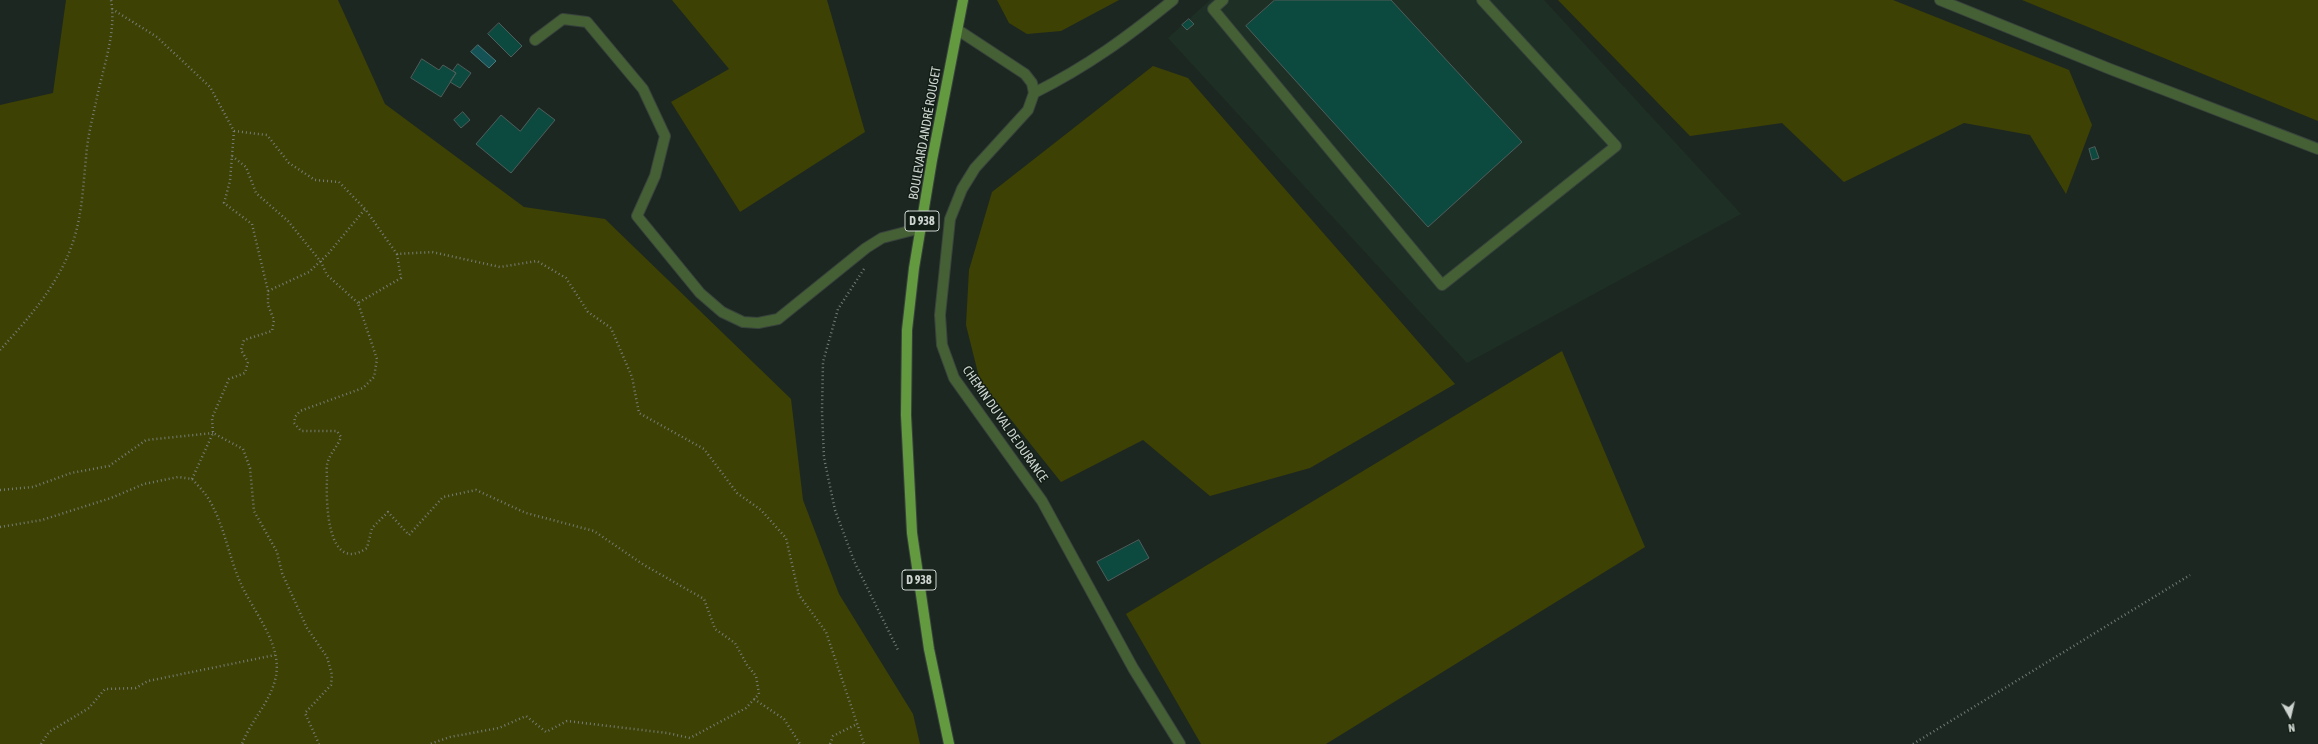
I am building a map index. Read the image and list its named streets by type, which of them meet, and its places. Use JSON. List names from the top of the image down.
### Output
{
  "streets": {
    "main road": ["BOULEVARD ANDRÉ ROUGET", "D 938"],
    "street": ["CHEMIN DU VAL DE DURANCE"]
  },
  "north": "bottom"
}
